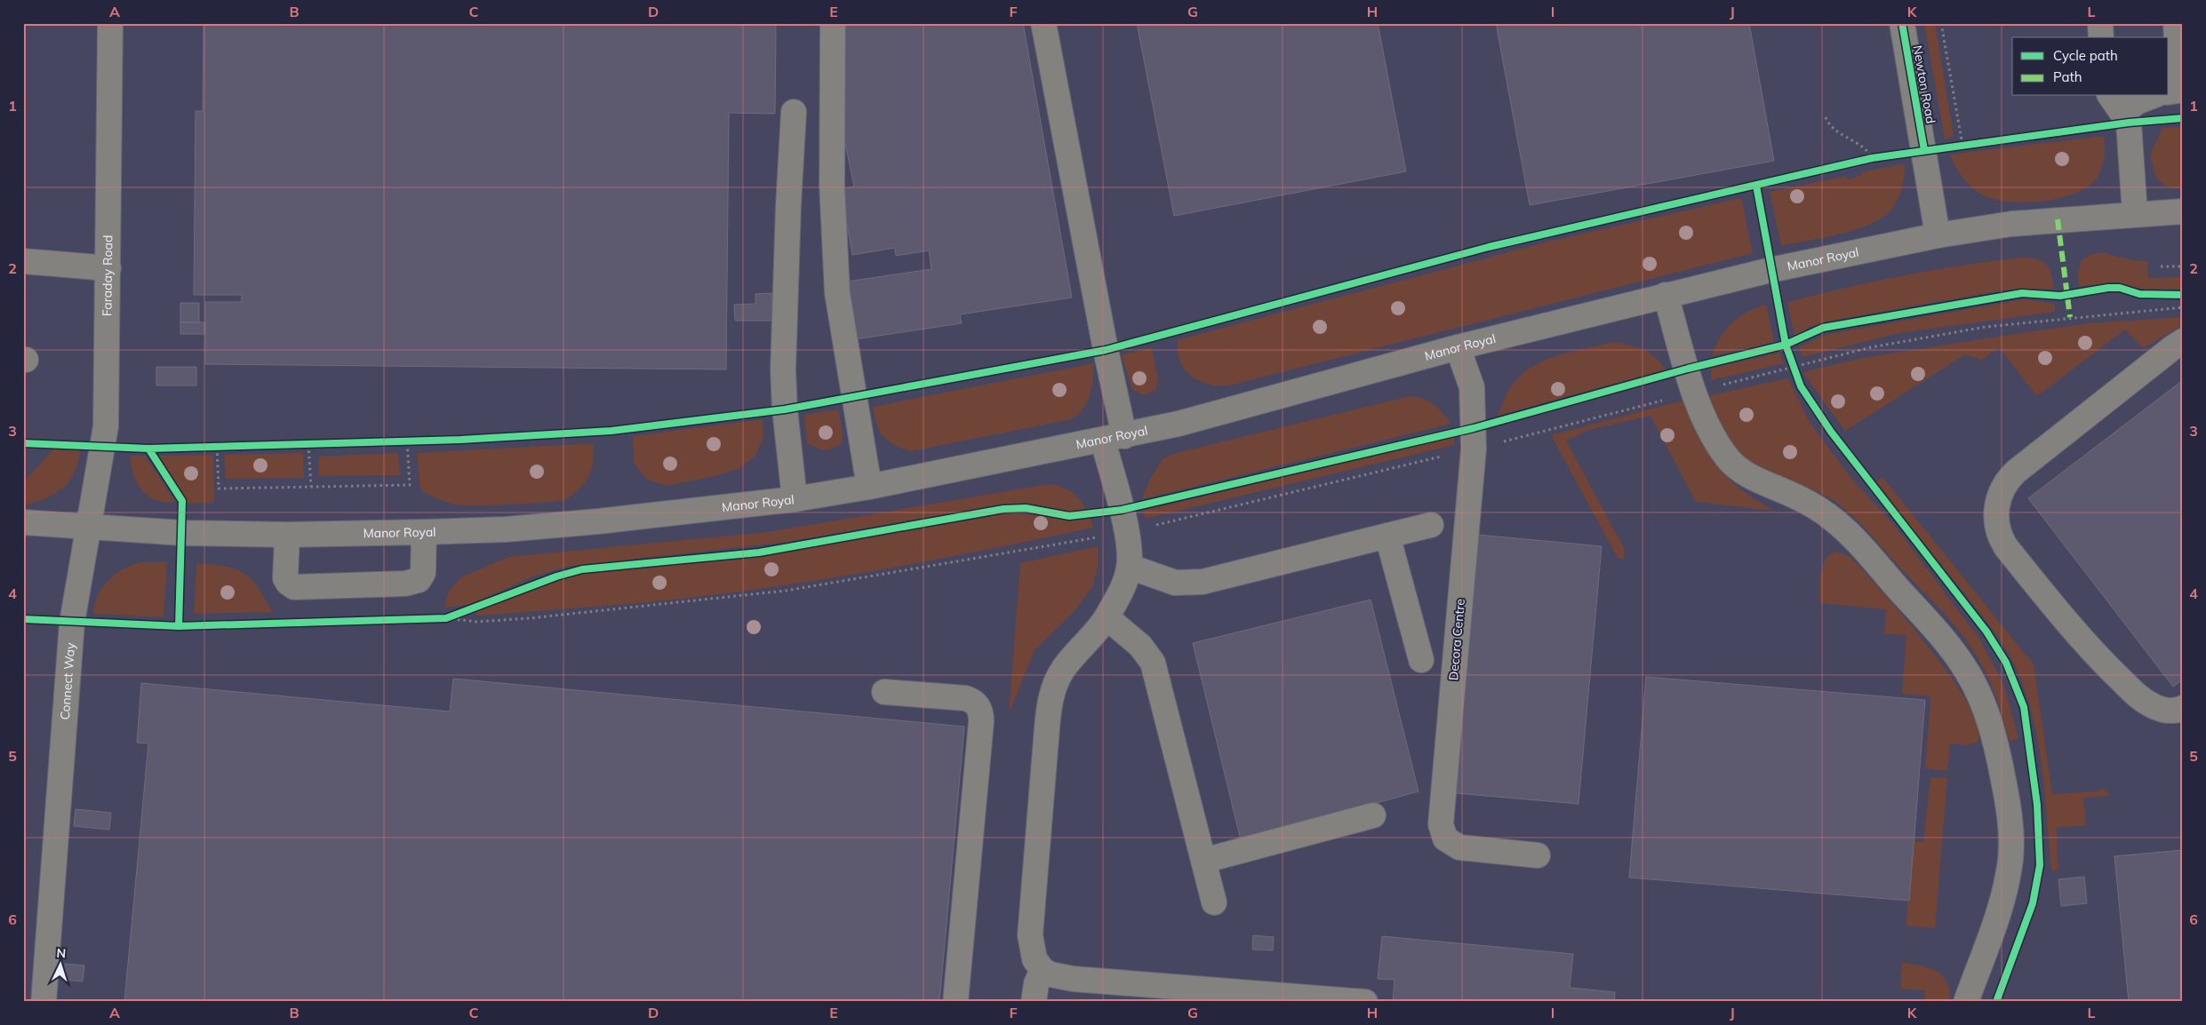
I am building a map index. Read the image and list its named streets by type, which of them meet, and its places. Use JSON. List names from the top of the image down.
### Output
{
  "streets": {
    "street": [
      "Newton Road",
      "Manor Royal",
      "Faraday Road",
      "Decora Centre",
      "Connect Way"
    ]
  },
  "crossings": [
    ["Newton Road", "Manor Royal"],
    ["Manor Royal", "Faraday Road"],
    ["Manor Royal", "Decora Centre"],
    ["Manor Royal", "Connect Way"],
    ["Faraday Road", "Connect Way"]
  ],
  "legend": ["Cycle path", "Path"],
  "north": "top",
  "grid": {
    "columns": [
      "A",
      "B",
      "C",
      "D",
      "E",
      "F",
      "G",
      "H",
      "I",
      "J",
      "K",
      "L"
    ],
    "rows": [
      "1",
      "2",
      "3",
      "4",
      "5",
      "6"
    ]
  }
}
